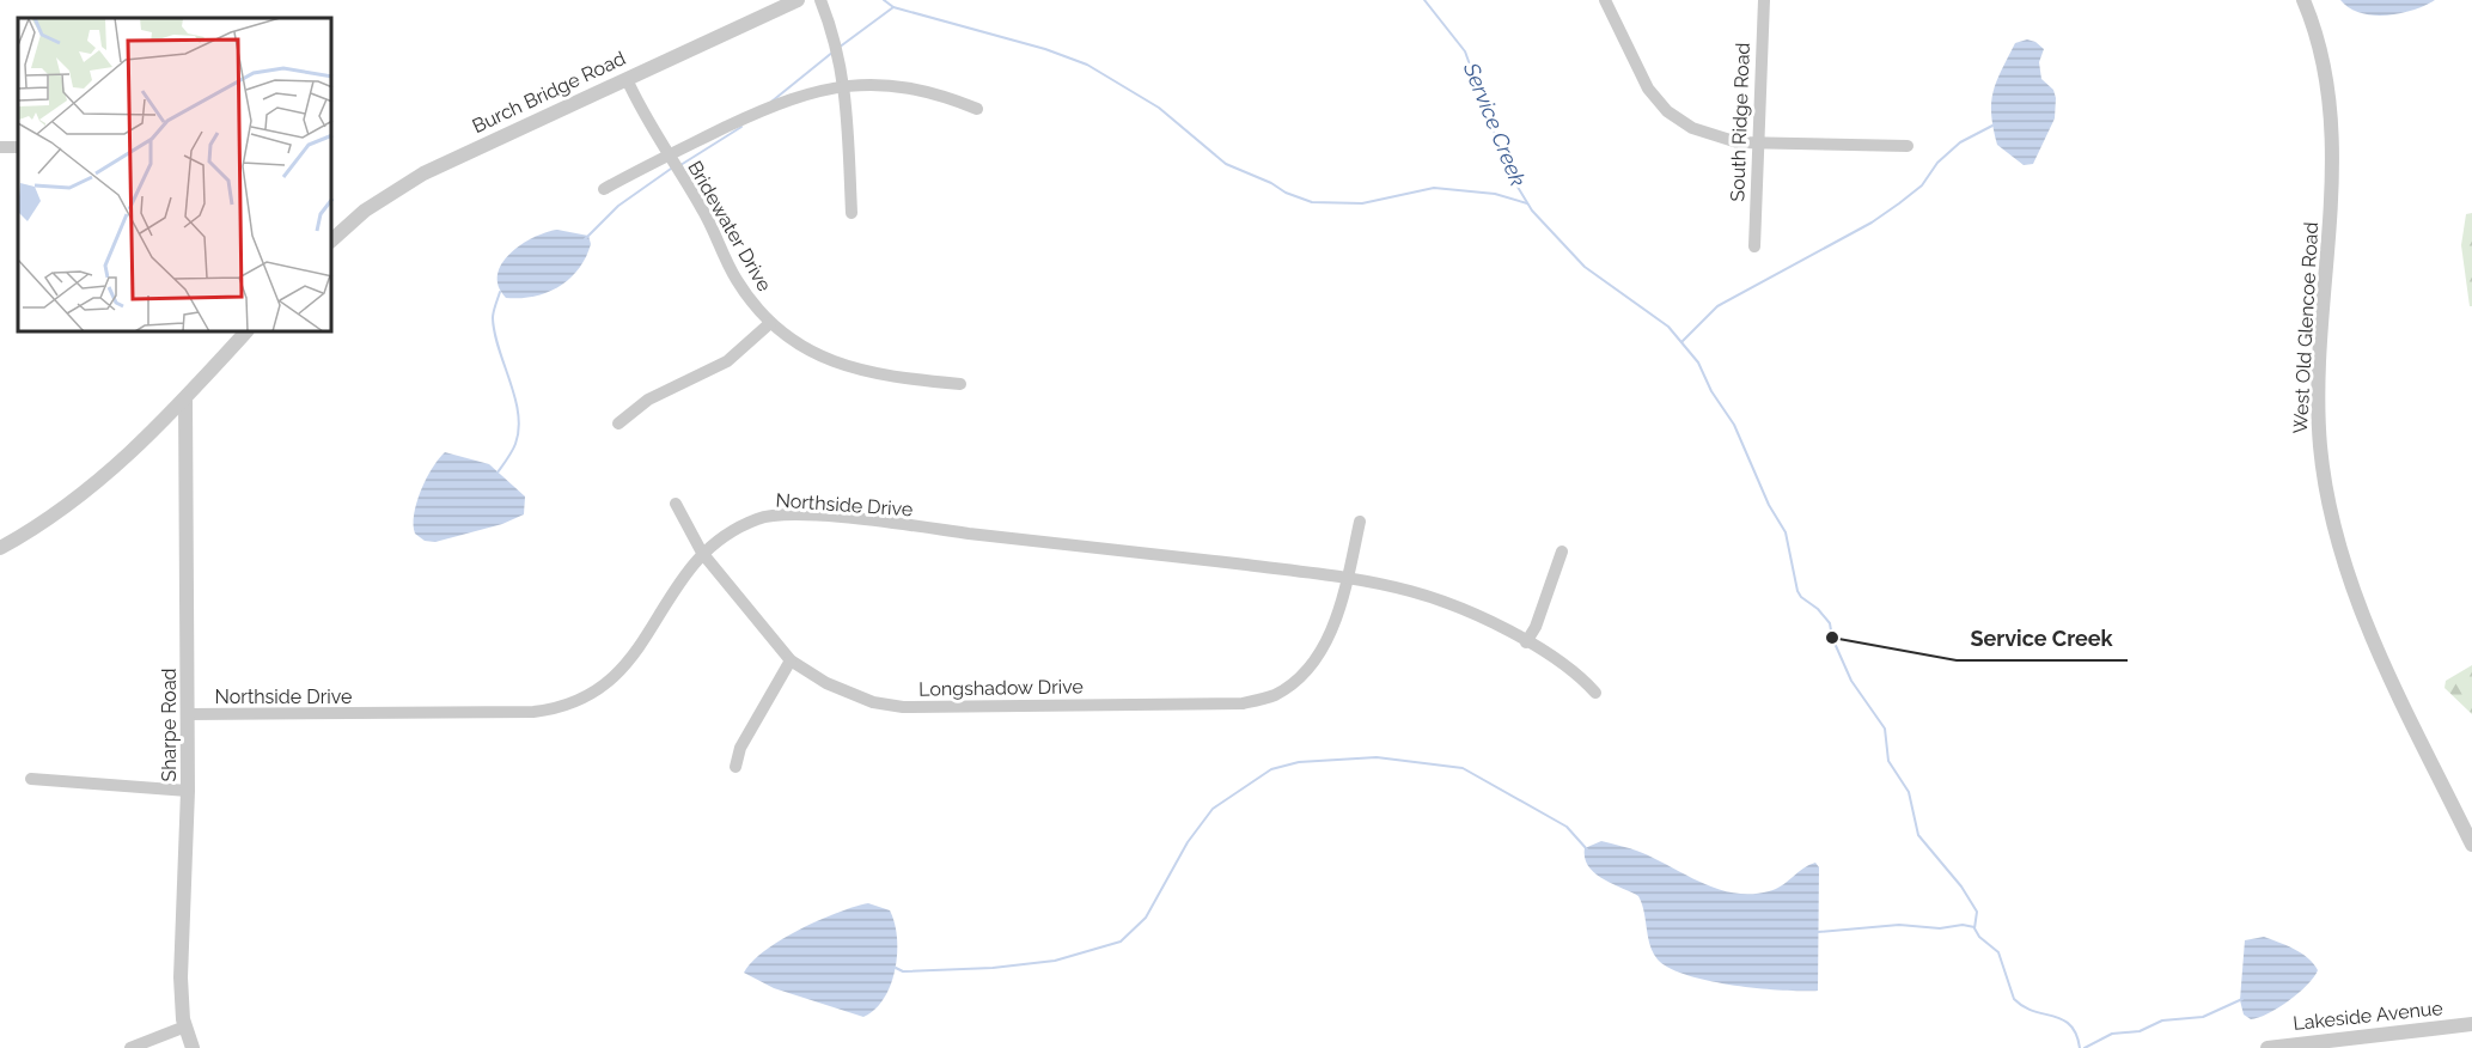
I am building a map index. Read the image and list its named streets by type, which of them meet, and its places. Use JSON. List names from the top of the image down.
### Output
{
  "streets": {
    "street": [
      "Burch Bridge Road",
      "South Ridge Road",
      "Bridewater Drive",
      "West Old Glencoe Road",
      "Northside Drive",
      "Longshadow Drive",
      "Sharpe Road",
      "Lakeside Avenue"
    ]
  },
  "crossings": [
    ["Burch Bridge Road", "Bridewater Drive"],
    ["Northside Drive", "Longshadow Drive"],
    ["Northside Drive", "Sharpe Road"]
  ],
  "water": ["Service Creek"],
  "places": ["Service Creek"]
}
